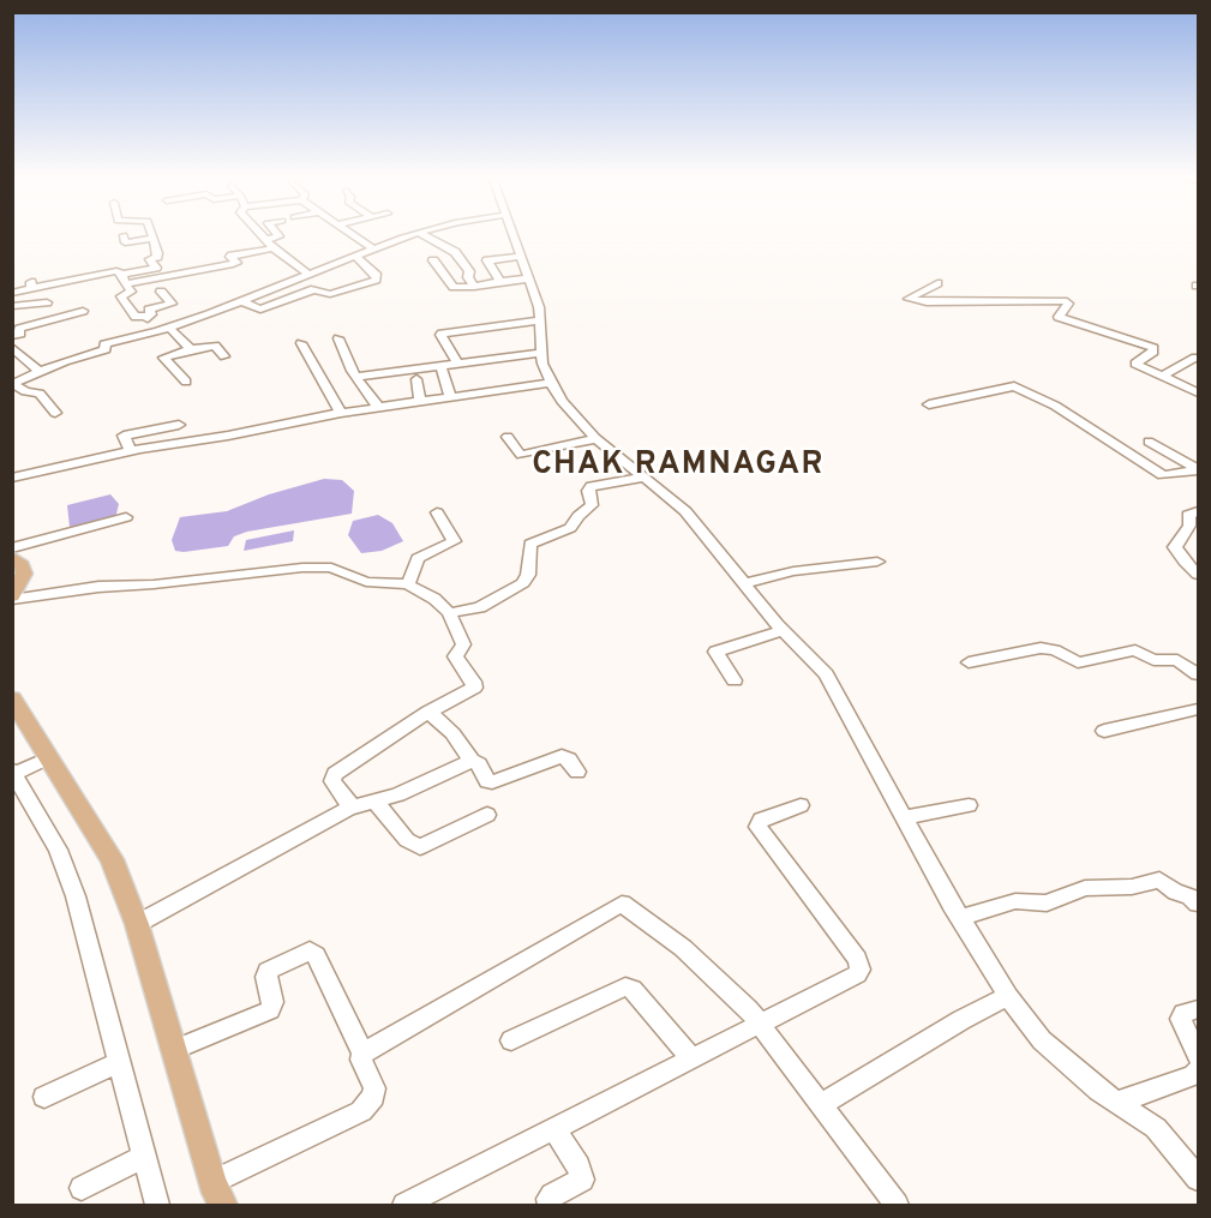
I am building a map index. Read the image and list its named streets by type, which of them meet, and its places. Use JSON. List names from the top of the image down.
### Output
{
  "districts": ["CHAK RAMNAGAR"]
}
